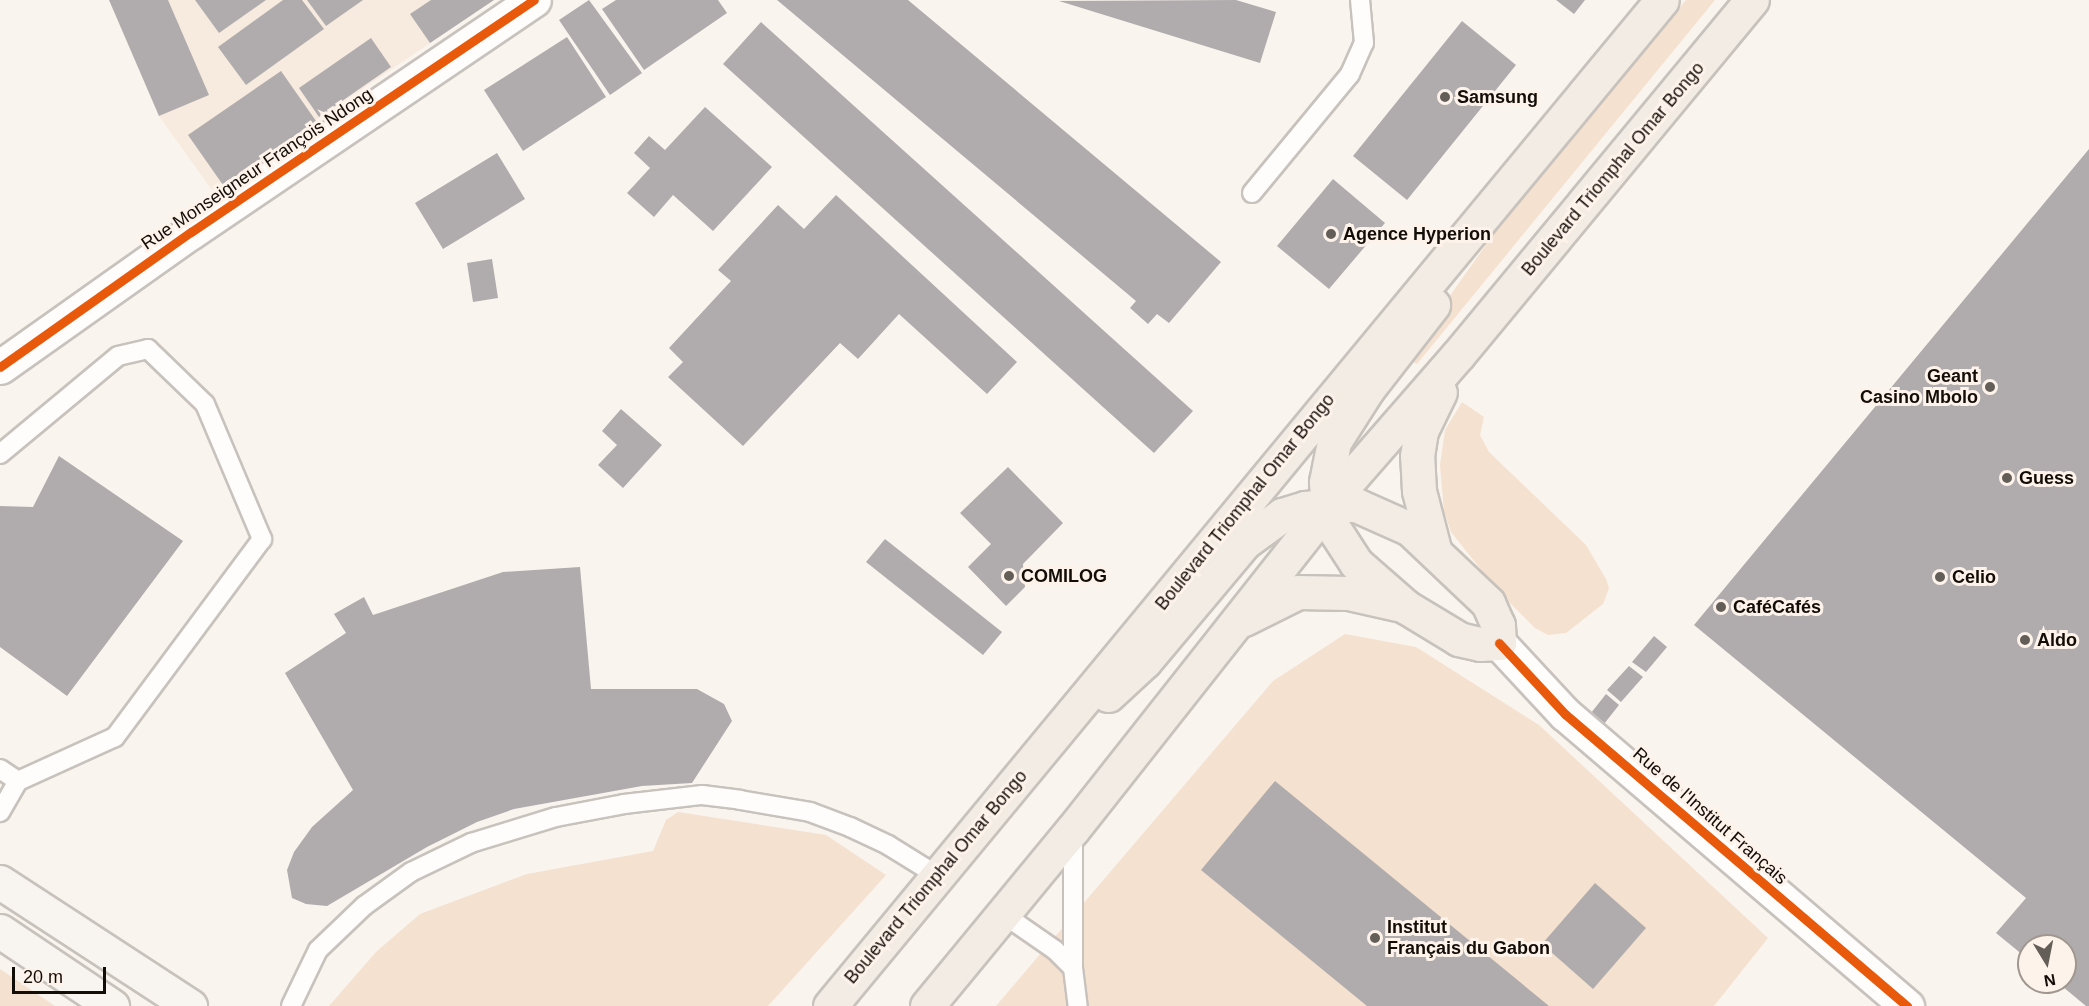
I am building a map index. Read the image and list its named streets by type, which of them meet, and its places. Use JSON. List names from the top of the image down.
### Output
{
  "streets": {
    "main road": ["Boulevard Triomphal Omar Bongo"],
    "street": ["Rue Monseigneur François Ndong", "Rue de l'Institut Français"]
  },
  "places": [
    "Samsung",
    "Agence Hyperion",
    "Geant Casino Mbolo",
    "Guess",
    "COMILOG",
    "Celio",
    "CaféCafés",
    "Aldo",
    "Institut Français du Gabon"
  ],
  "scale_bar": "20 m",
  "north": "bottom"
}
